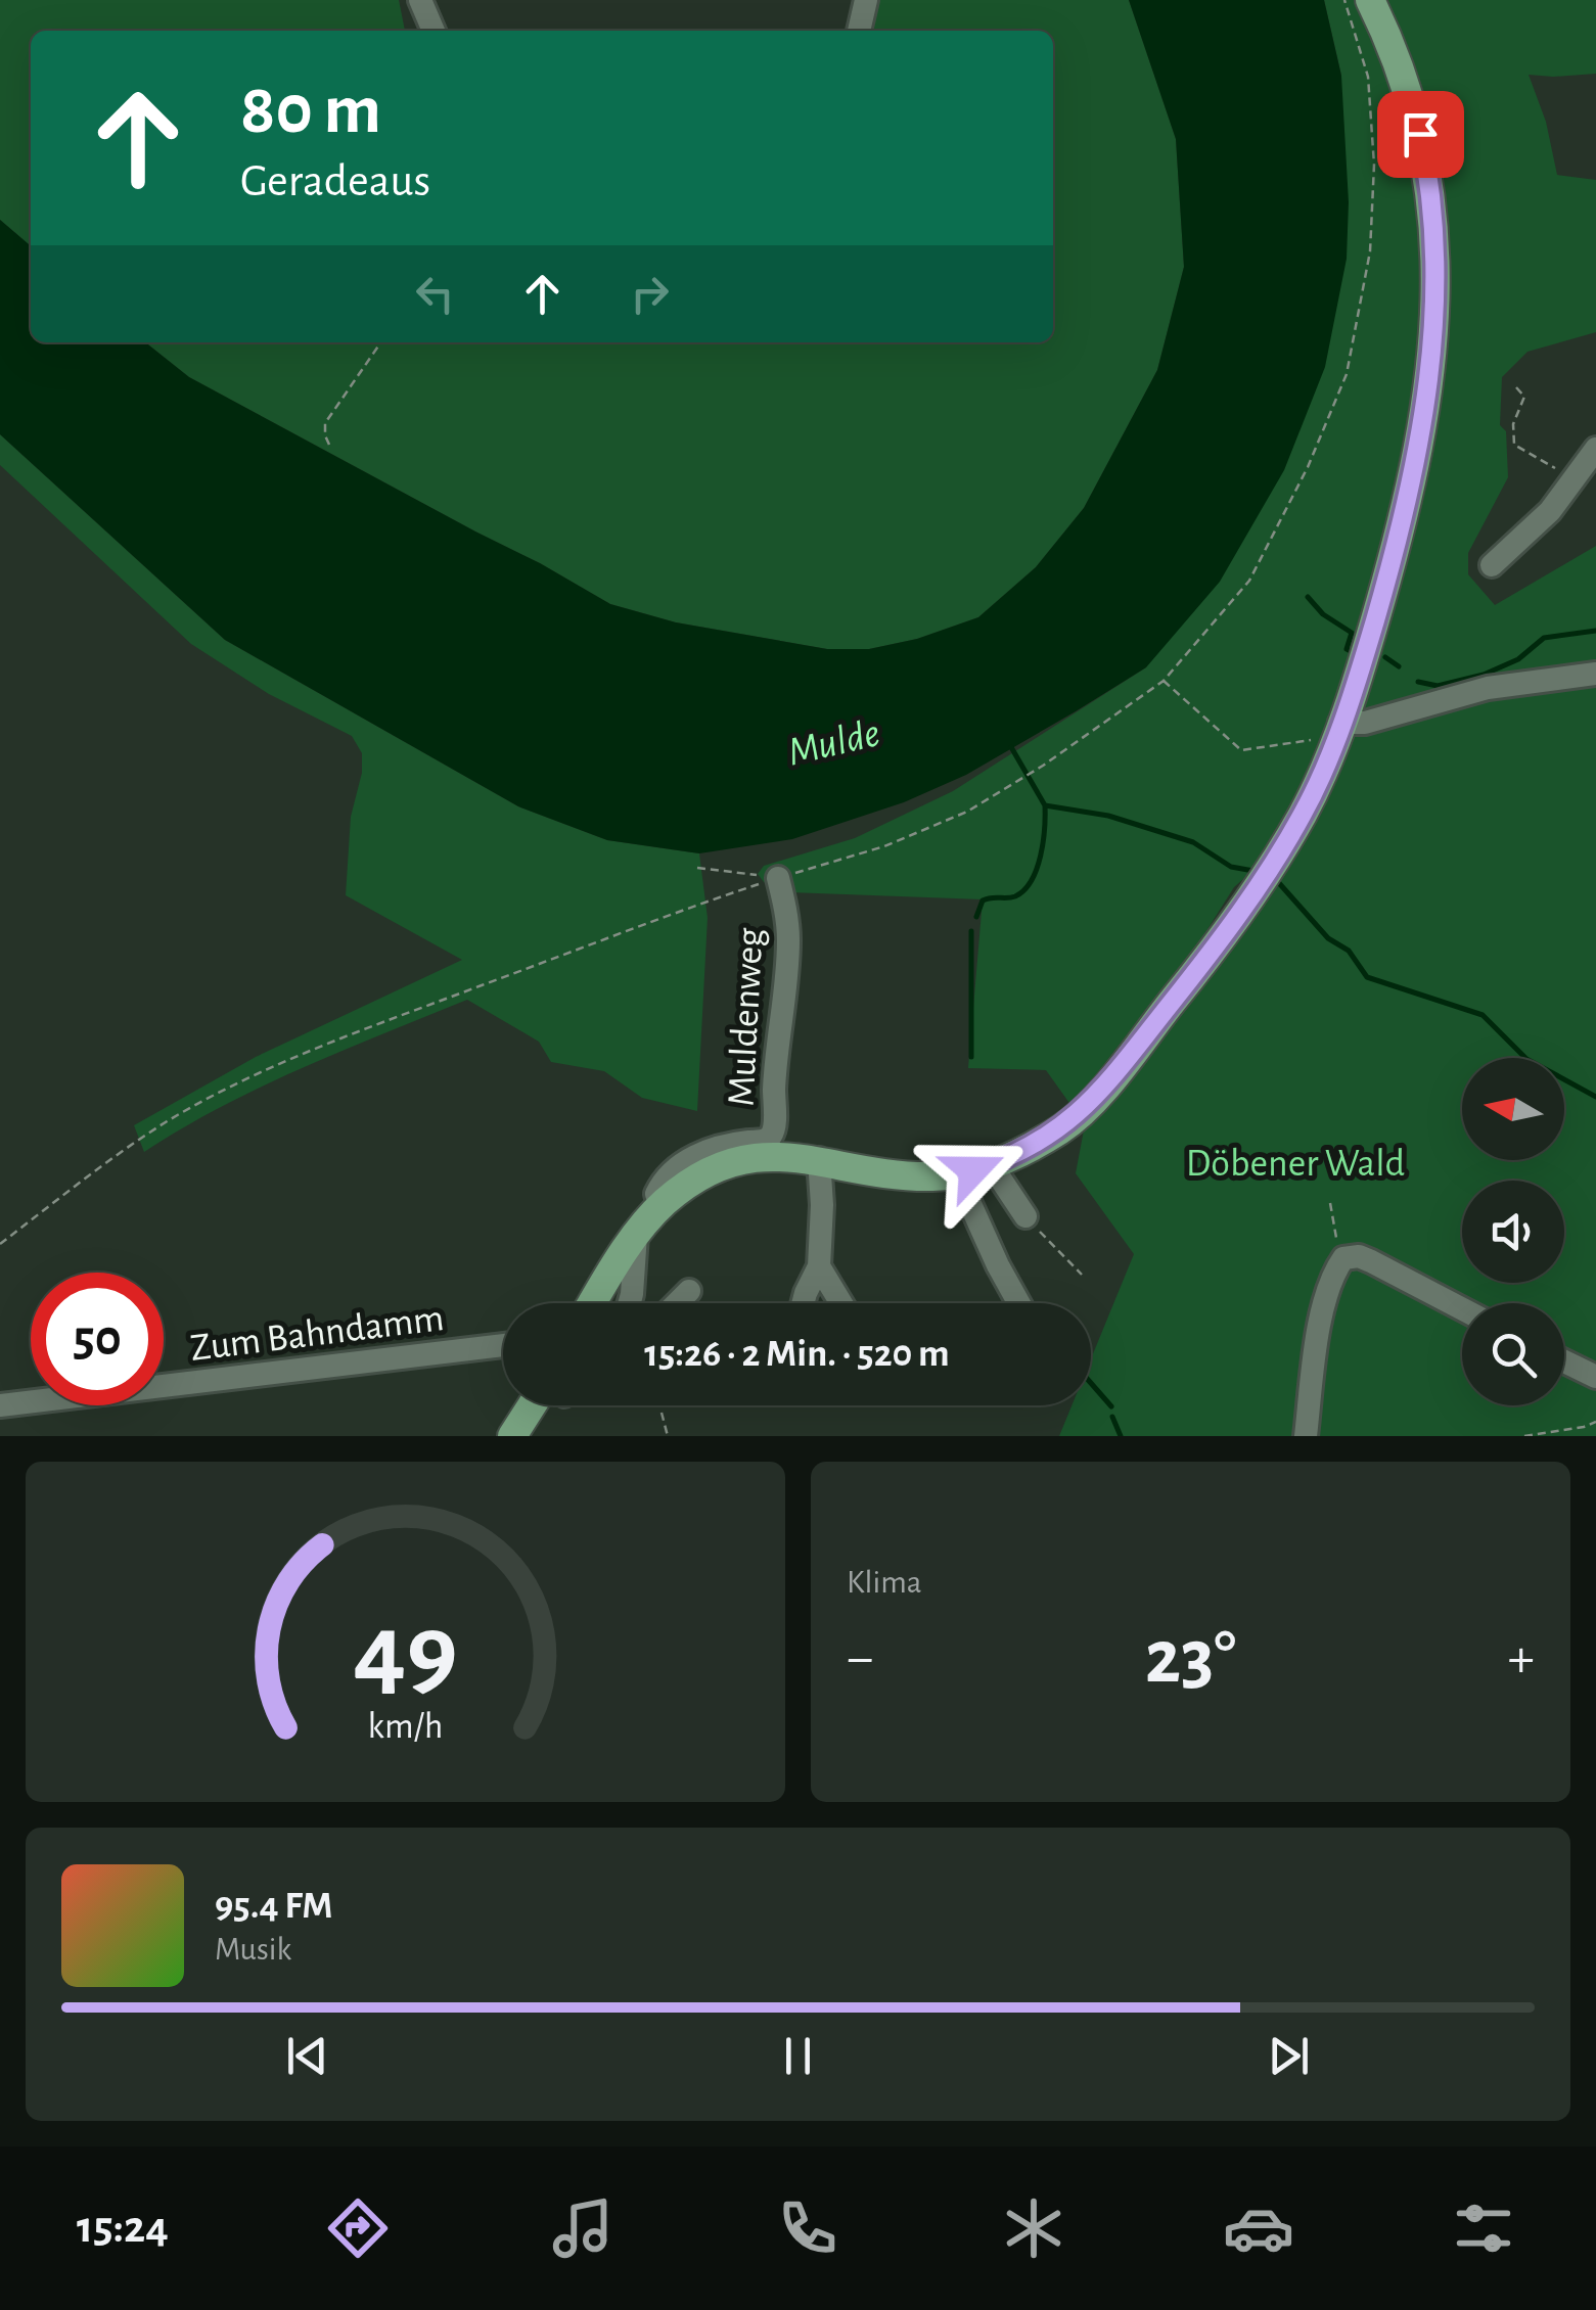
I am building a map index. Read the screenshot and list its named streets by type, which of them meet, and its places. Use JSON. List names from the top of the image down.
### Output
{
  "streets": {
    "street": ["Muldenweg", "Zum Bahndamm"]
  },
  "water": ["Mulde"],
  "parks": ["Döbener Wald"],
  "north": "left",
  "page": {
    "turn": ["80 m", "Geradeaus"],
    "limit": "50",
    "trip": "15:26 · 2 Min. · 520 m",
    "tile": "Klima",
    "heat": ["−", "23°", "+"],
    "song": ["95.4 FM", "Musik"],
    "tabs": "15:24",
    "gauge": ["49", "km/h"]
  }
}
